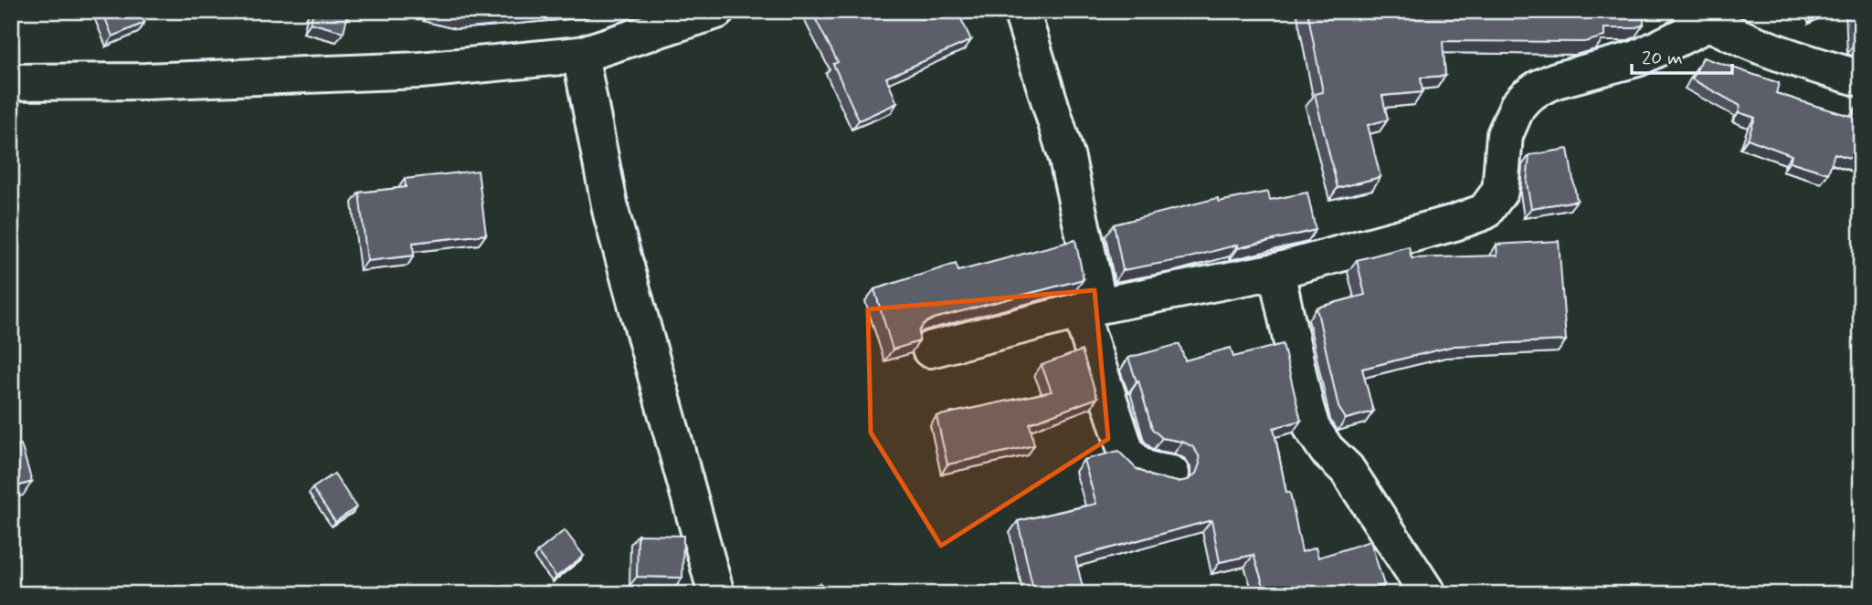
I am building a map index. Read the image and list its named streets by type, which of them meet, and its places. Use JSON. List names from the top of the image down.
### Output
{
  "scale_bar": "20 m"
}
